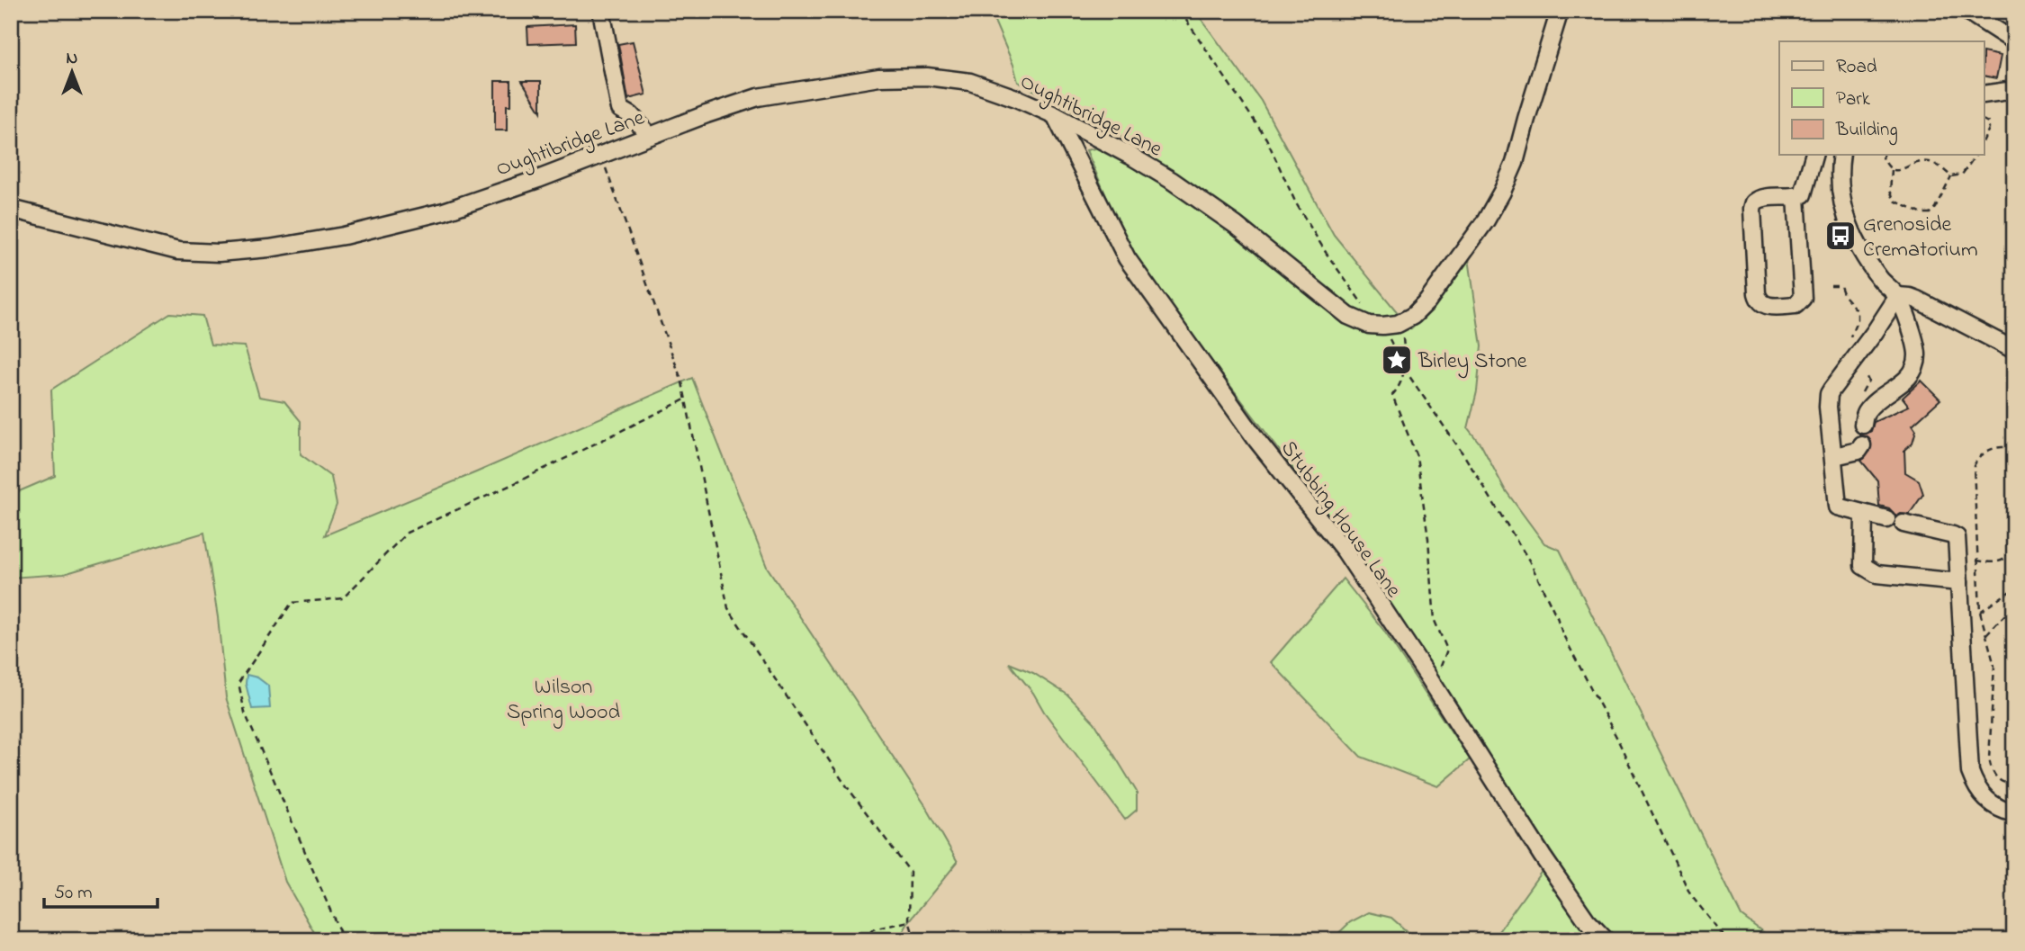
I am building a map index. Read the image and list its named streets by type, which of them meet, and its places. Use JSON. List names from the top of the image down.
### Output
{
  "streets": {
    "street": ["Oughtibridge Lane", "Stubbing House Lane"]
  },
  "crossings": [
    ["Oughtibridge Lane", "Stubbing House Lane"]
  ],
  "parks": ["Wilson Spring Wood"],
  "places": {
    "bus stop": ["Grenoside Crematorium"],
    "place": ["Birley Stone"]
  },
  "legend": ["Road", "Park", "Building"],
  "scale_bar": "50 m",
  "north": "top"
}
